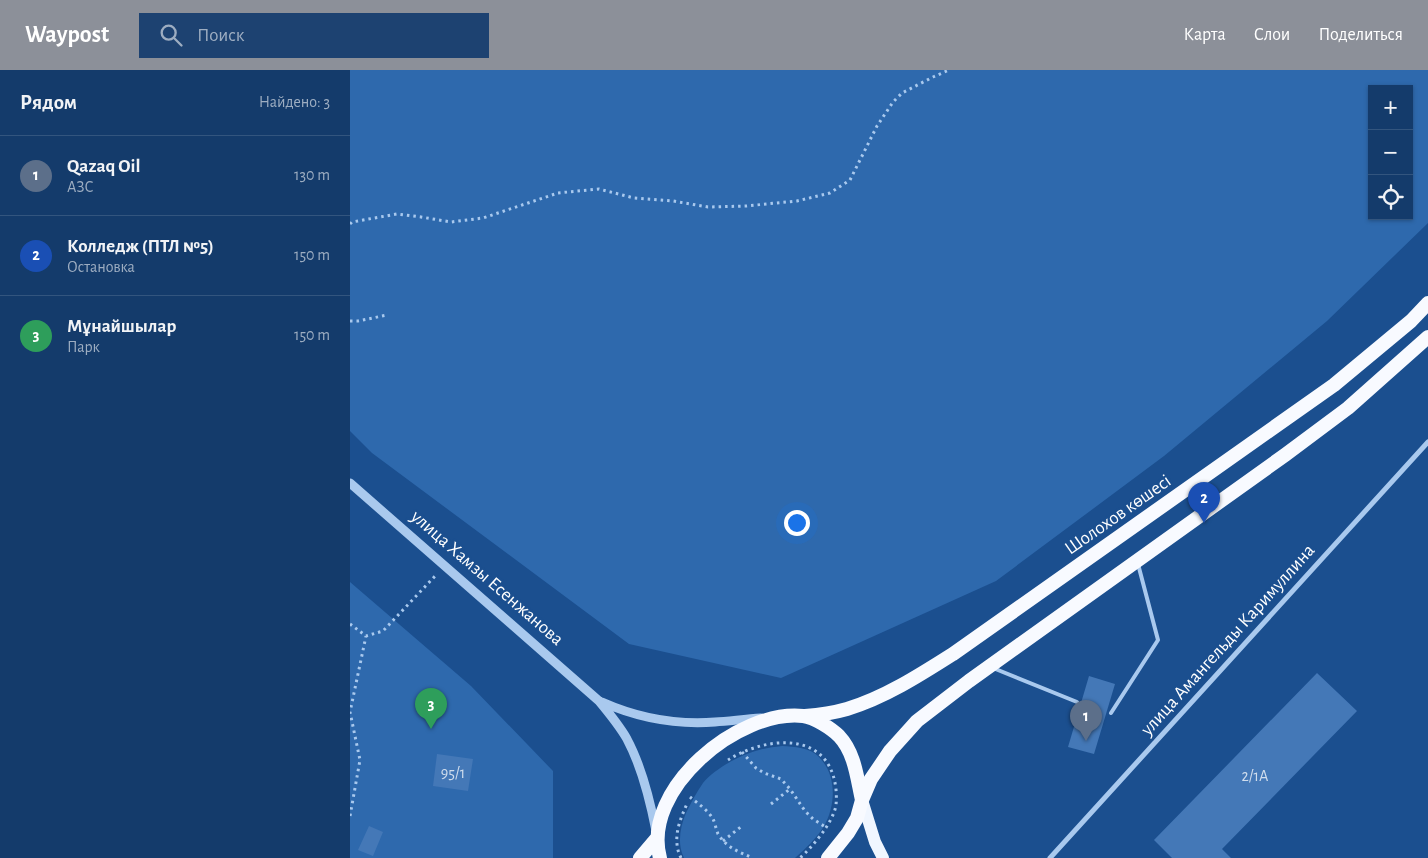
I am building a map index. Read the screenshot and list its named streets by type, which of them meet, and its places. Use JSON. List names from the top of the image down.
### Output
{
  "streets": {
    "highway": ["Шолохов көшесі"],
    "street": ["улица Хамзы Есенжанова", "улица Амангельды Каримуллина"]
  },
  "house_numbers": ["95/1", "2/1А"],
  "page": {
    "header": "Waypost",
    "search": "Поиск",
    "nav": ["Карта", "Слои", "Поделиться"],
    "heading": ["Рядом", "Найдено: 3"],
    "map_buttons": ["+", "−"],
    "list": [
      {
        "mark": "1",
        "name": "Qazaq Oil",
        "note": "АЗС",
        "value": "130 m"
      },
      {
        "mark": "2",
        "name": "Колледж (ПТЛ №5)",
        "note": "Остановка",
        "value": "150 m"
      },
      {
        "mark": "3",
        "name": "Мұнайшылар",
        "note": "Парк",
        "value": "150 m"
      }
    ],
    "pins": ["2", "3", "1"]
  }
}
